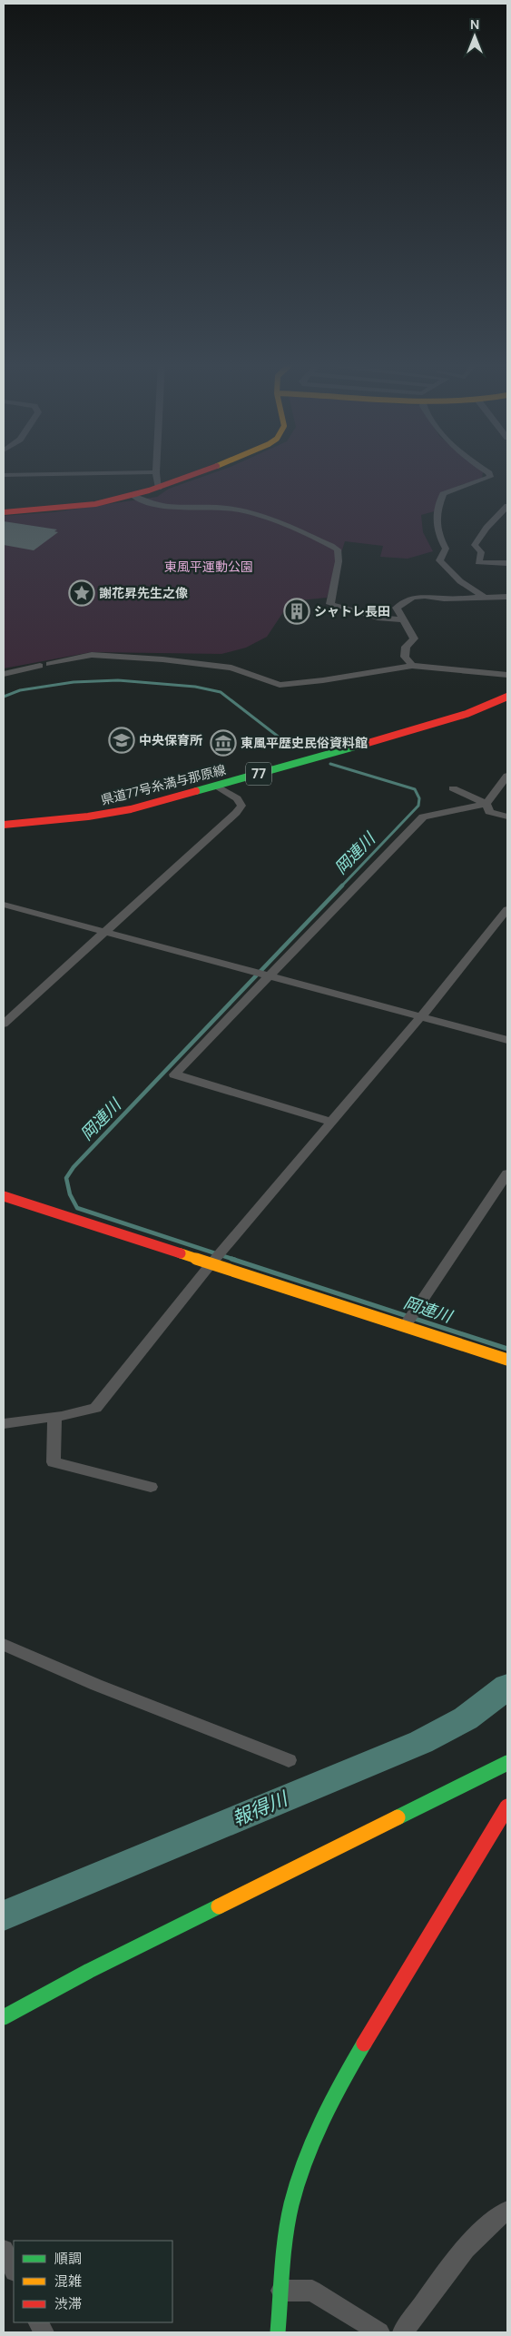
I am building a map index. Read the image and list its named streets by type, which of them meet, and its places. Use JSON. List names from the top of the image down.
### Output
{
  "streets": {
    "street": ["77", "県道77号糸満与那原線"]
  },
  "water": ["岡連川", "報得川"],
  "parks": ["東風平運動公園"],
  "places": {
    "place": ["謝花昇先生之像"],
    "building": ["シャトレ長田"],
    "school or university": ["中央保育所"],
    "museum": ["東風平歴史民俗資料館"]
  },
  "legend": ["順調", "混雑", "渋滞"],
  "north": "top"
}
